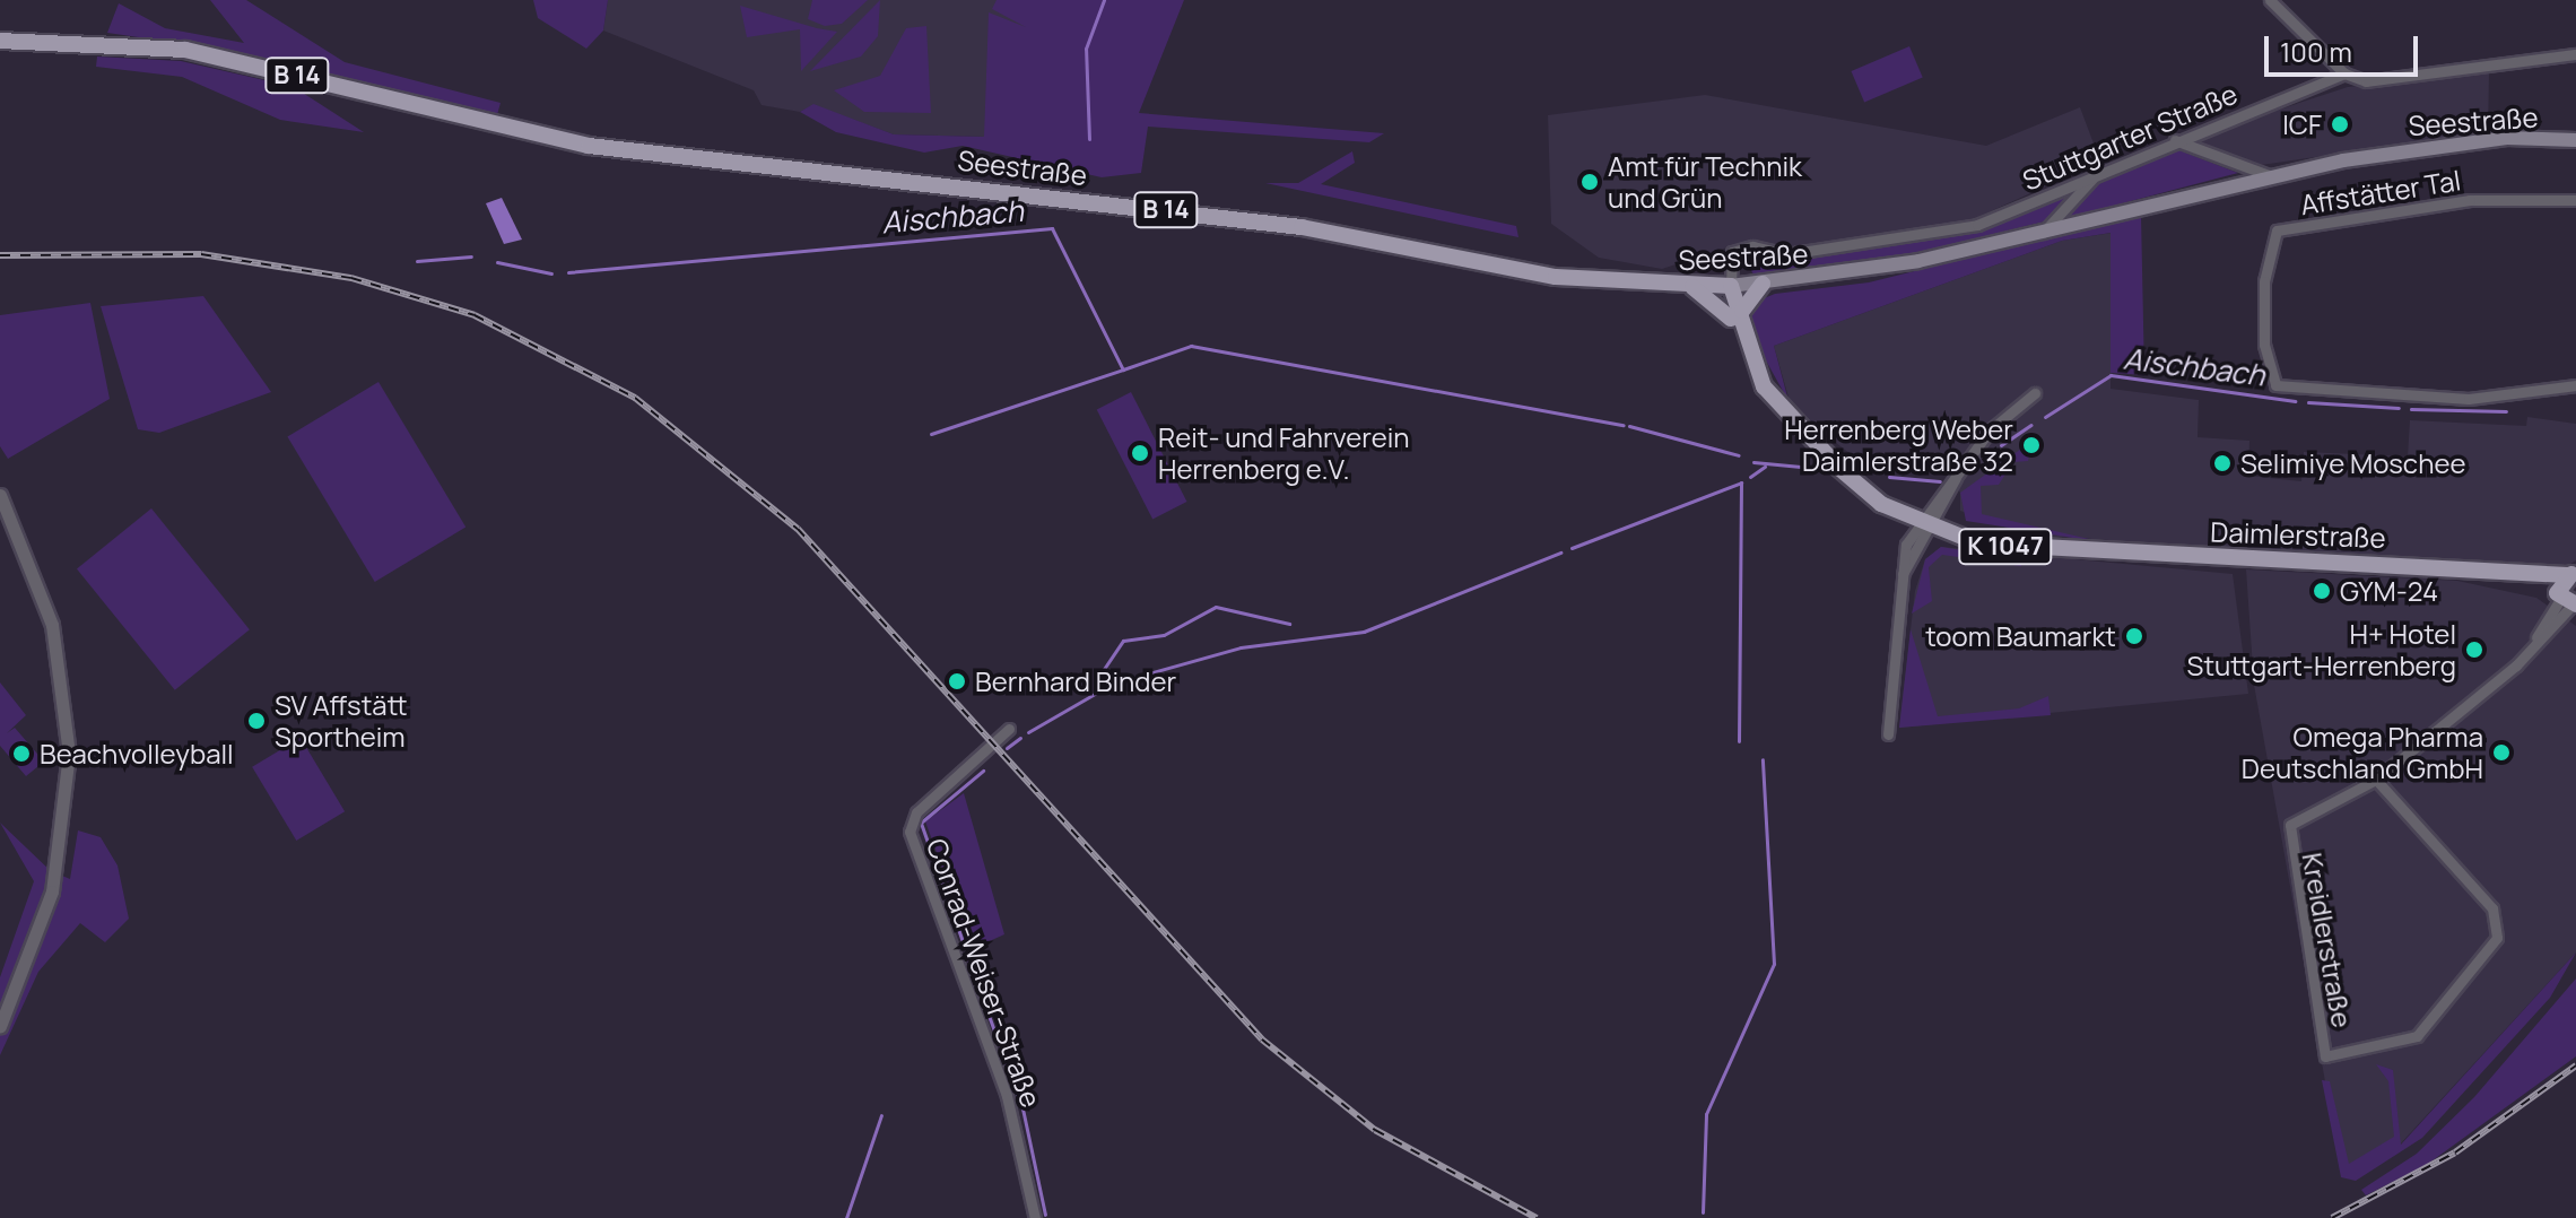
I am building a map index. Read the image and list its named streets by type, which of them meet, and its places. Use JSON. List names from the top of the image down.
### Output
{
  "streets": {
    "main road": [
      "B 14",
      "Seestraße",
      "Daimlerstraße",
      "K 1047"
    ],
    "street": [
      "Stuttgarter Straße",
      "Affstätter Tal",
      "Kreidlerstraße",
      "Conrad-Weiser-Straße"
    ]
  },
  "crossings": [
    ["Seestraße", "Stuttgarter Straße"],
    ["Seestraße", "Daimlerstraße"],
    ["Stuttgarter Straße", "Daimlerstraße"]
  ],
  "water": ["Aischbach"],
  "places": [
    "ICF",
    "Amt für Technik und Grün",
    "Herrenberg Weber Daimlerstraße 32",
    "Reit- und Fahrverein Herrenberg e.V.",
    "Selimiye Moschee",
    "GYM-24",
    "toom Baumarkt",
    "H+ Hotel Stuttgart-Herrenberg",
    "Bernhard Binder",
    "SV Affstätt Sportheim",
    "Omega Pharma Deutschland GmbH",
    "Beachvolleyball"
  ],
  "scale_bar": "100 m"
}
